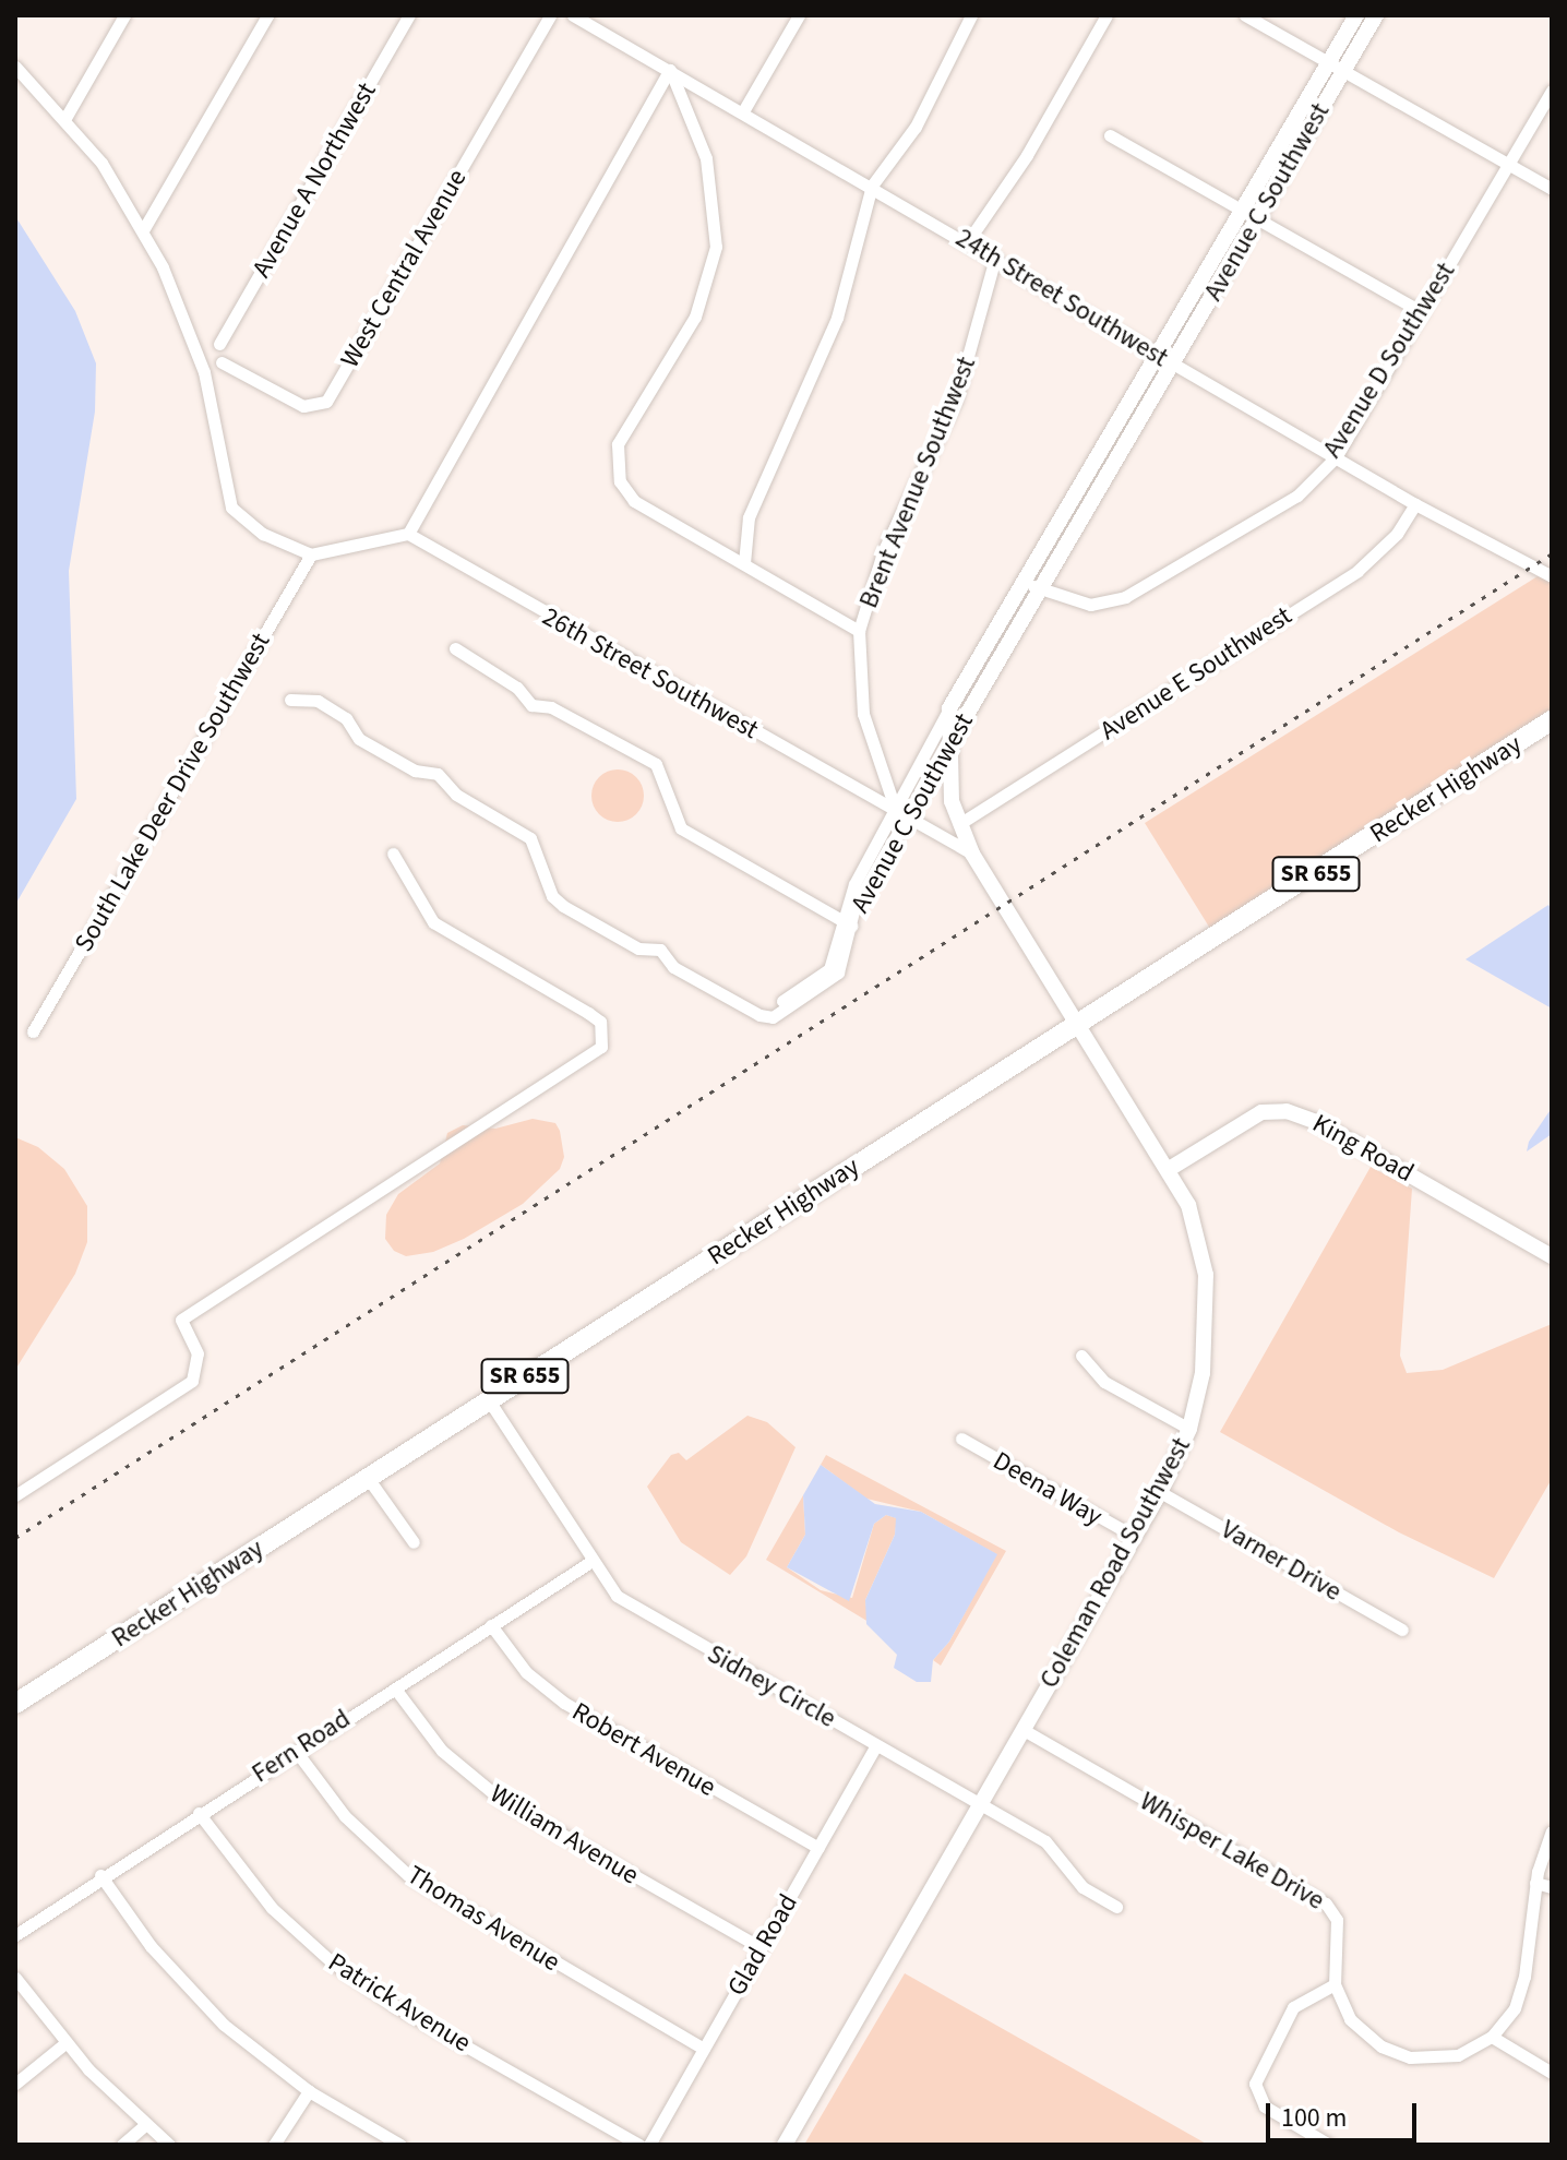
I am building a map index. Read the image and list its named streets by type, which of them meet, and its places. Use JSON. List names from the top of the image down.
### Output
{
  "streets": {
    "main road": ["Recker Highway", "SR 655"],
    "street": [
      "Avenue A Northwest",
      "Avenue C Southwest",
      "West Central Avenue",
      "24th Street Southwest",
      "Avenue D Southwest",
      "Brent Avenue Southwest",
      "26th Street Southwest",
      "Avenue E Southwest",
      "South Lake Deer Drive Southwest",
      "King Road",
      "Deena Way",
      "Varner Drive",
      "Coleman Road Southwest",
      "Sidney Circle",
      "Fern Road",
      "Robert Avenue",
      "William Avenue",
      "Whisper Lake Drive",
      "Thomas Avenue",
      "Glad Road",
      "Patrick Avenue"
    ]
  },
  "crossings": [
    ["Avenue C Southwest", "24th Street Southwest"],
    ["Avenue C Southwest", "Avenue D Southwest"],
    ["Avenue C Southwest", "Brent Avenue Southwest"],
    ["Avenue C Southwest", "26th Street Southwest"],
    ["Avenue C Southwest", "Coleman Road Southwest"],
    ["24th Street Southwest", "Avenue D Southwest"],
    ["24th Street Southwest", "Brent Avenue Southwest"],
    ["24th Street Southwest", "Avenue E Southwest"],
    ["Brent Avenue Southwest", "26th Street Southwest"],
    ["Avenue E Southwest", "Coleman Road Southwest"],
    ["Recker Highway", "Coleman Road Southwest"],
    ["Recker Highway", "Sidney Circle"],
    ["King Road", "Coleman Road Southwest"],
    ["Deena Way", "Coleman Road Southwest"],
    ["Varner Drive", "Coleman Road Southwest"],
    ["Coleman Road Southwest", "Sidney Circle"],
    ["Coleman Road Southwest", "Whisper Lake Drive"],
    ["Sidney Circle", "Fern Road"],
    ["Sidney Circle", "Glad Road"],
    ["Fern Road", "Robert Avenue"],
    ["Fern Road", "William Avenue"],
    ["Fern Road", "Thomas Avenue"],
    ["Fern Road", "Patrick Avenue"],
    ["Robert Avenue", "Glad Road"],
    ["William Avenue", "Glad Road"],
    ["Thomas Avenue", "Glad Road"]
  ],
  "scale_bar": "100 m"
}
